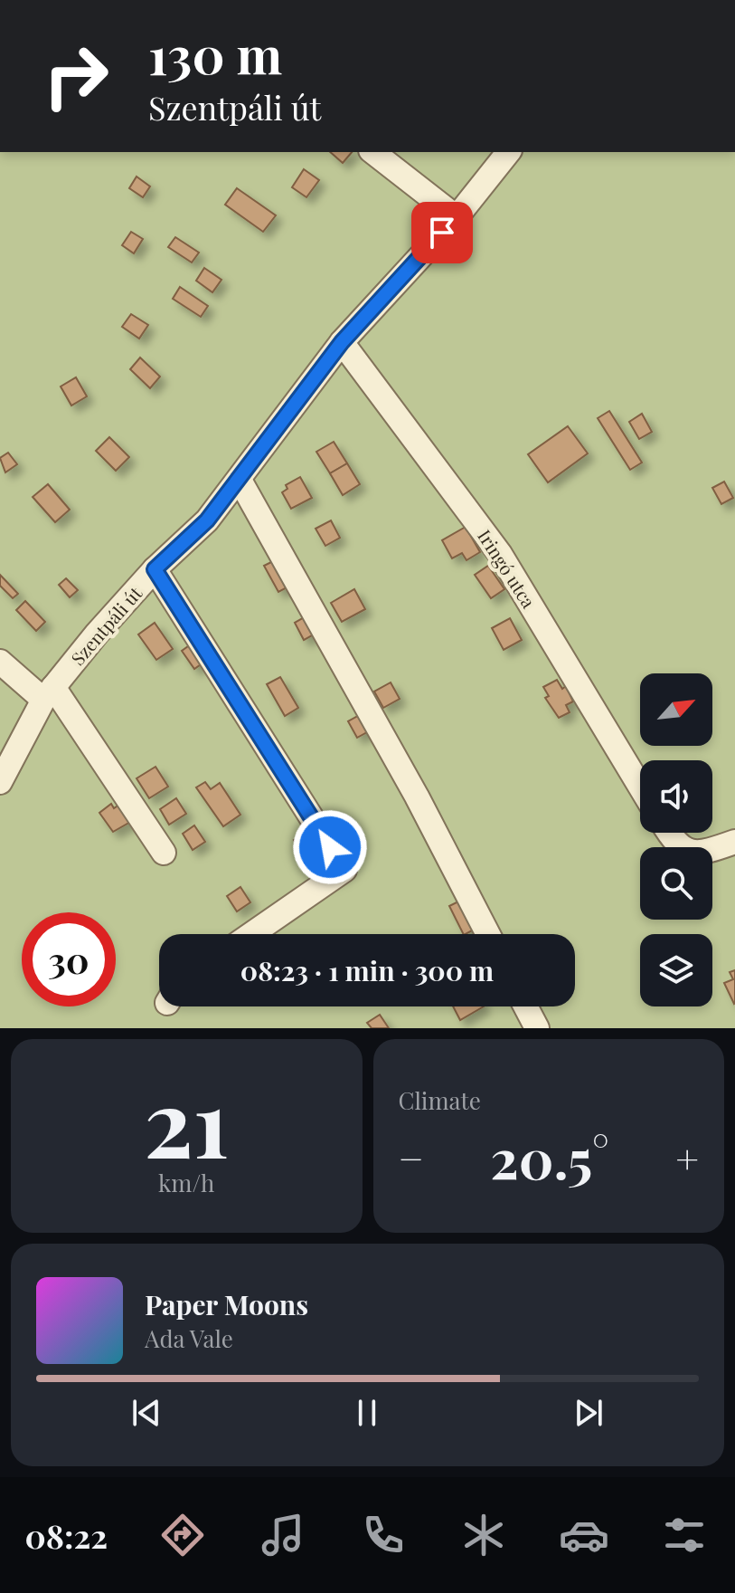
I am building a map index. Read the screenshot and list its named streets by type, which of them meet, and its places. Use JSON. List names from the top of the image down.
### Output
{
  "streets": {
    "street": ["Iringó utca", "Szentpáli út"]
  },
  "crossings": [
    ["Iringó utca", "Szentpáli út"]
  ],
  "north": "top right",
  "page": {
    "turn": ["130 m", "Szentpáli út"],
    "limit": "30",
    "trip": "08:23 · 1 min · 300 m",
    "tile": [
      ["21", "km/h"],
      "Climate"
    ],
    "heat": ["−", "20.5°", "+"],
    "song": ["Paper Moons", "Ada Vale"],
    "tabs": "08:22"
  }
}
